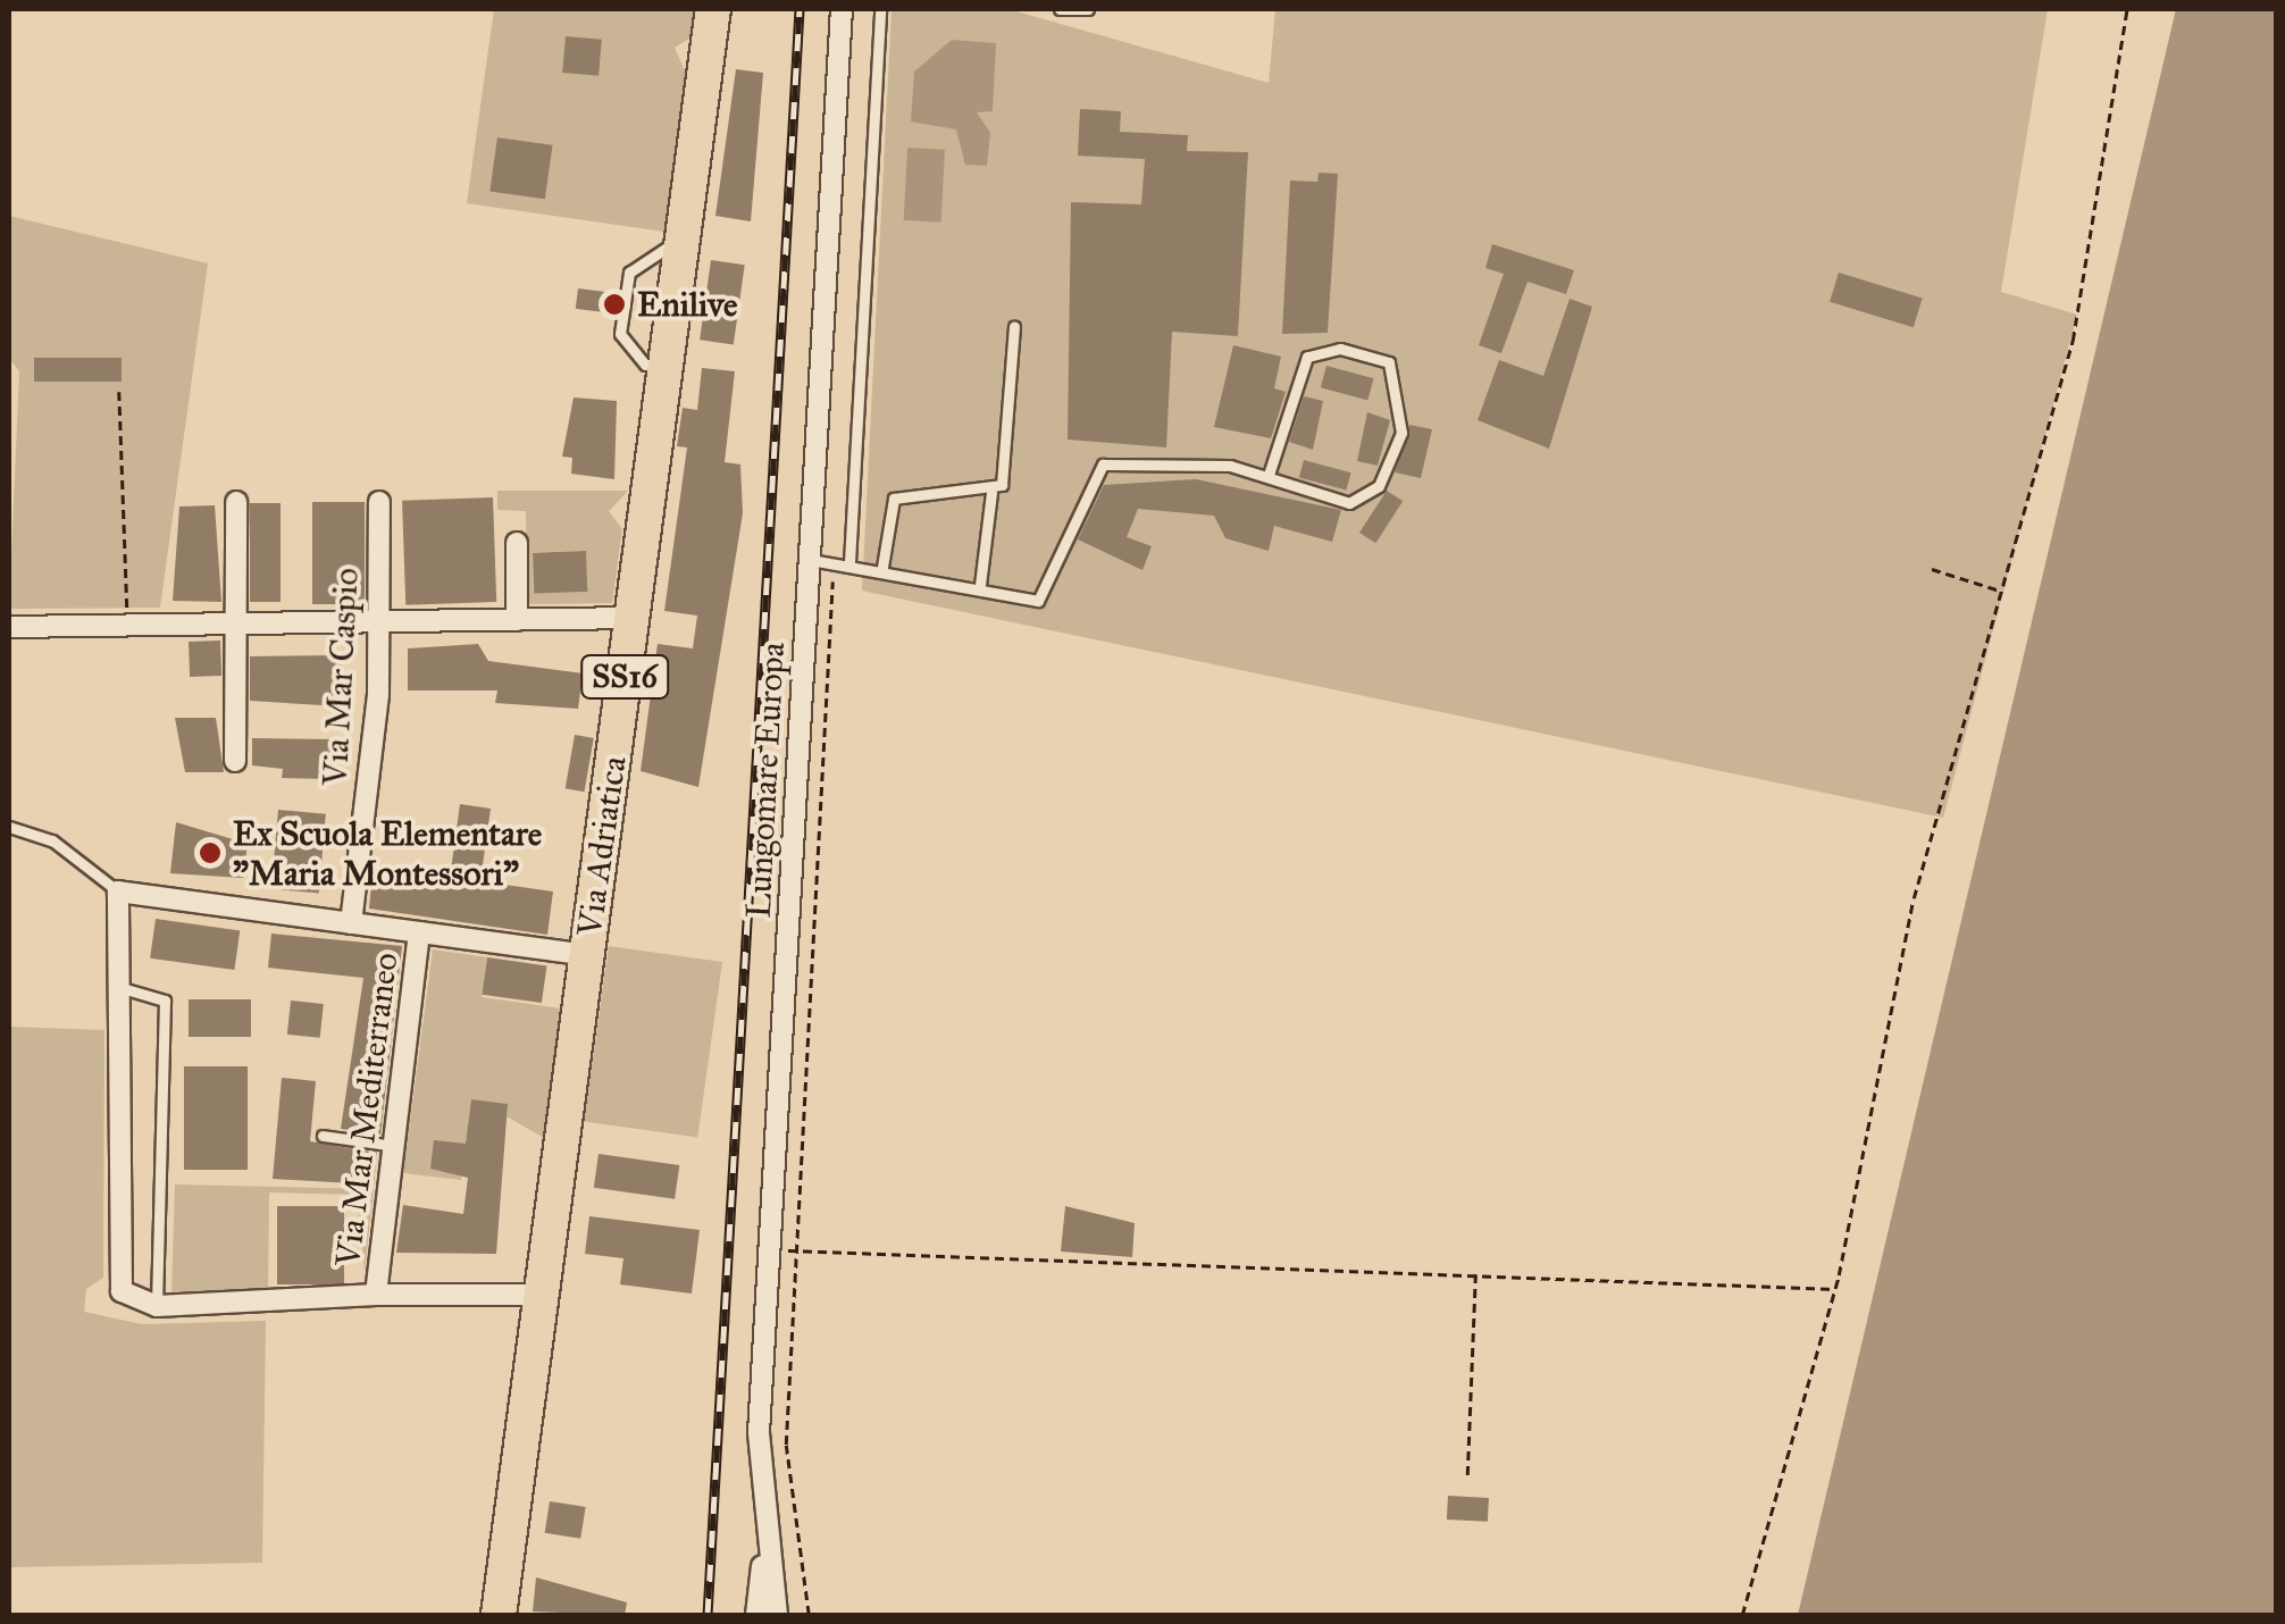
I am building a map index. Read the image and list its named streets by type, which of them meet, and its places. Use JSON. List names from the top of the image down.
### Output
{
  "streets": {
    "main road": ["SS16", "Via Adriatica"],
    "street": ["Via Mar Caspio", "Lungomare Europa", "Via Mar Mediterraneo"]
  },
  "crossings": [
    ["Via Adriatica", "Via Mar Mediterraneo"]
  ],
  "places": ["Enilive", "Ex Scuola Elementare \"Maria Montessori\""]
}
